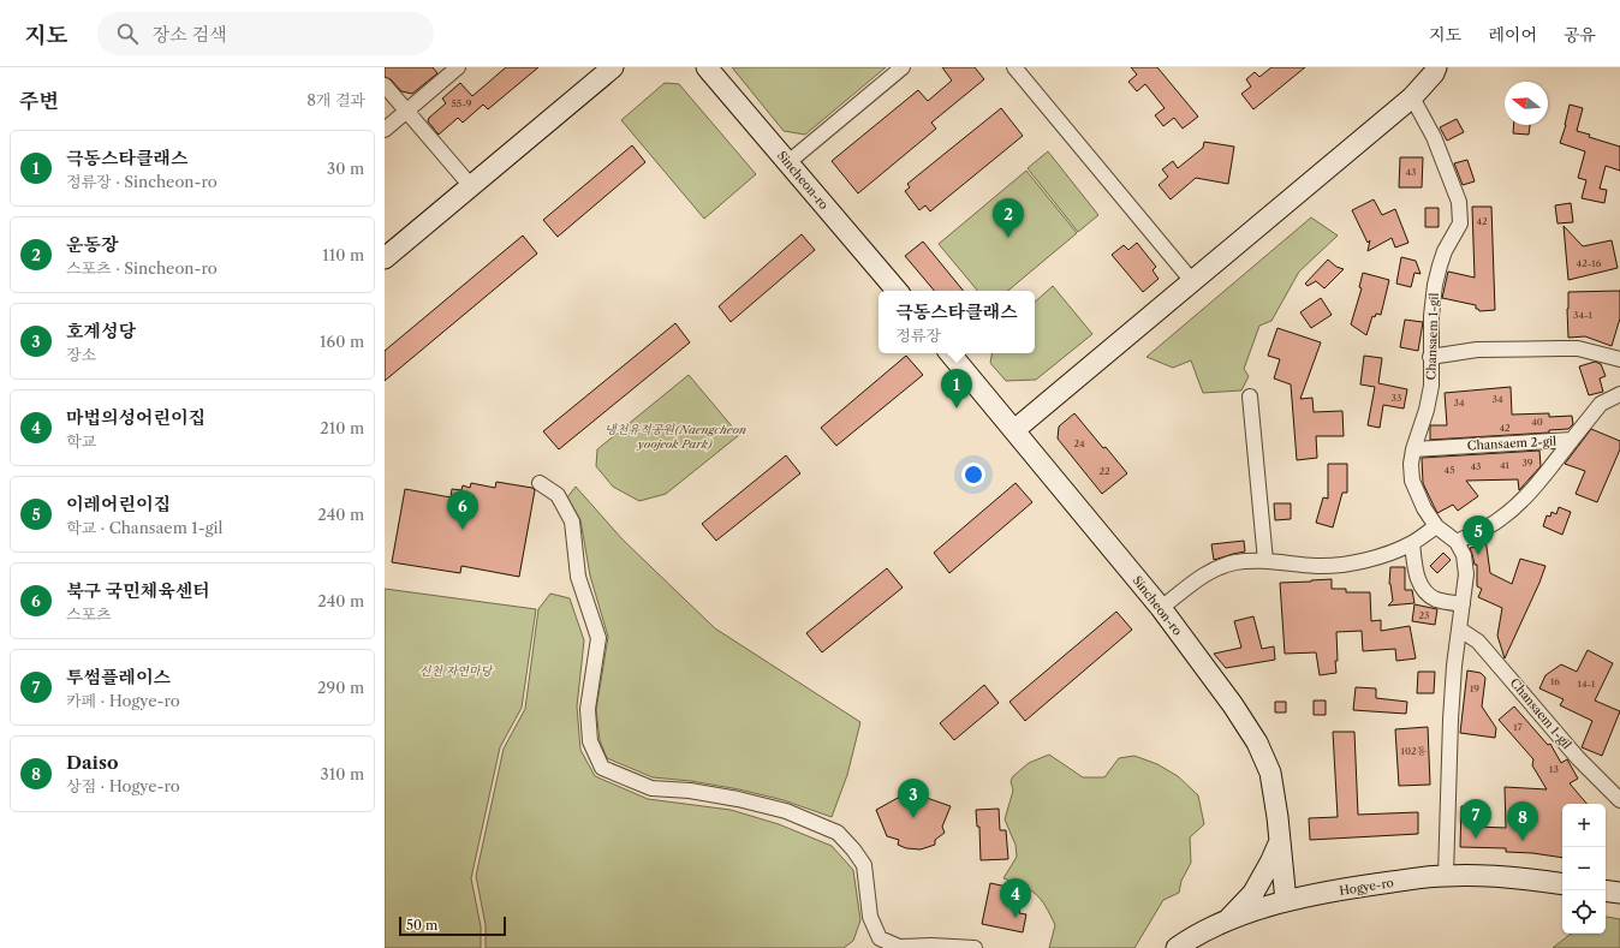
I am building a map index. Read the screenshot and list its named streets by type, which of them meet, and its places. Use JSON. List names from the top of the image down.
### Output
{
  "streets": {
    "street": [
      "Sincheon-ro",
      "Chansaem 1-gil",
      "Chansaem 2-gil",
      "Hogye-ro"
    ]
  },
  "crossings": [
    ["Sincheon-ro", "Hogye-ro"],
    ["Chansaem 1-gil", "Chansaem 2-gil"]
  ],
  "parks": ["냉천유적공원(Naengcheon yoojeok Park)", "신천 자연마당"],
  "house_numbers": [
    "55-9",
    "43",
    "42",
    "42-16",
    "34-1",
    "33",
    "34",
    "34",
    "40",
    "42",
    "24",
    "39",
    "41",
    "43",
    "45",
    "22",
    "23",
    "16",
    "14-1",
    "19",
    "17",
    "102동",
    "13"
  ],
  "scale_bar": "50 m",
  "north": "left",
  "page": {
    "header": "지도",
    "search": "장소 검색",
    "nav": ["지도", "레이어", "공유"],
    "heading": ["주변", "8개 결과"],
    "list": [
      {
        "mark": "1",
        "name": "극동스타클래스",
        "note": "정류장 · Sincheon-ro",
        "value": "30 m"
      },
      {
        "mark": "2",
        "name": "운동장",
        "note": "스포츠 · Sincheon-ro",
        "value": "110 m"
      },
      {
        "mark": "3",
        "name": "호계성당",
        "note": "장소",
        "value": "160 m"
      },
      {
        "mark": "4",
        "name": "마법의성어린이집",
        "note": "학교",
        "value": "210 m"
      },
      {
        "mark": "5",
        "name": "이레어린이집",
        "note": "학교 · Chansaem 1-gil",
        "value": "240 m"
      },
      {
        "mark": "6",
        "name": "북구 국민체육센터",
        "note": "스포츠",
        "value": "240 m"
      },
      {
        "mark": "7",
        "name": "투썸플레이스",
        "note": "카페 · Hogye-ro",
        "value": "290 m"
      },
      {
        "mark": "8",
        "name": "Daiso",
        "note": "상점 · Hogye-ro",
        "value": "310 m"
      }
    ],
    "pins": [
      "2",
      "1",
      "6",
      "5",
      "3",
      "7",
      "8",
      "4"
    ],
    "popup": ["극동스타클래스", "정류장"],
    "map_buttons": ["+", "−"],
    "scale": "50 m"
  }
}
